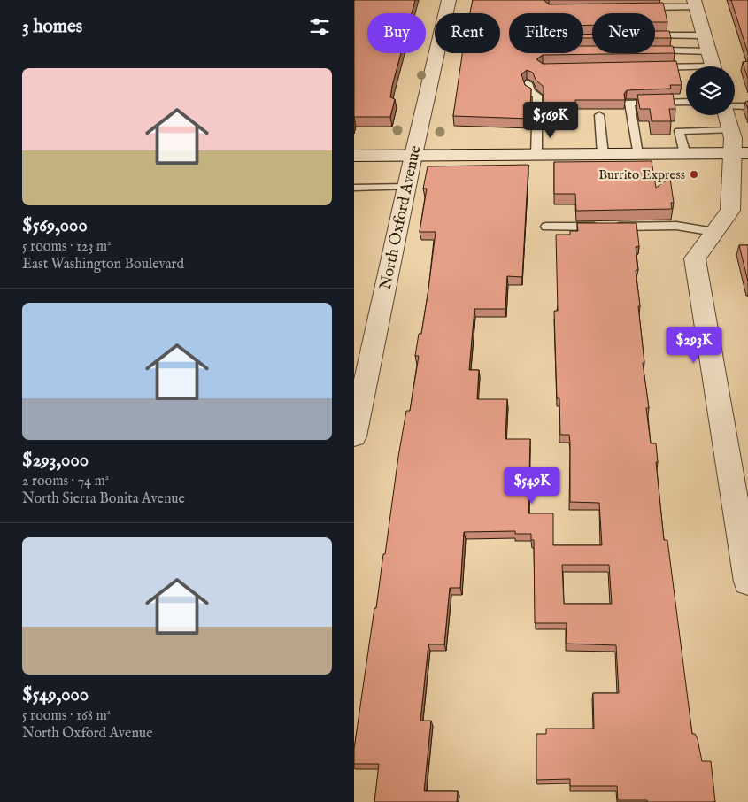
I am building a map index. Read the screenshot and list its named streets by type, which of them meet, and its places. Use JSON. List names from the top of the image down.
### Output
{
  "streets": {
    "street": ["North Oxford Avenue"]
  },
  "places": ["Burrito Express"],
  "page": {
    "heading": "3 homes",
    "chip": [
      "Buy",
      "Rent",
      "Filters",
      "New"
    ],
    "list": [
      {
        "name": "$569,000",
        "note": "5 rooms · 123 m² · East Washington Boulevard"
      },
      {
        "name": "$293,000",
        "note": "2 rooms · 74 m² · North Sierra Bonita Avenue"
      },
      {
        "name": "$549,000",
        "note": "5 rooms · 168 m² · North Oxford Avenue"
      }
    ],
    "price": ["$569K", "$293K", "$549K"]
  }
}
